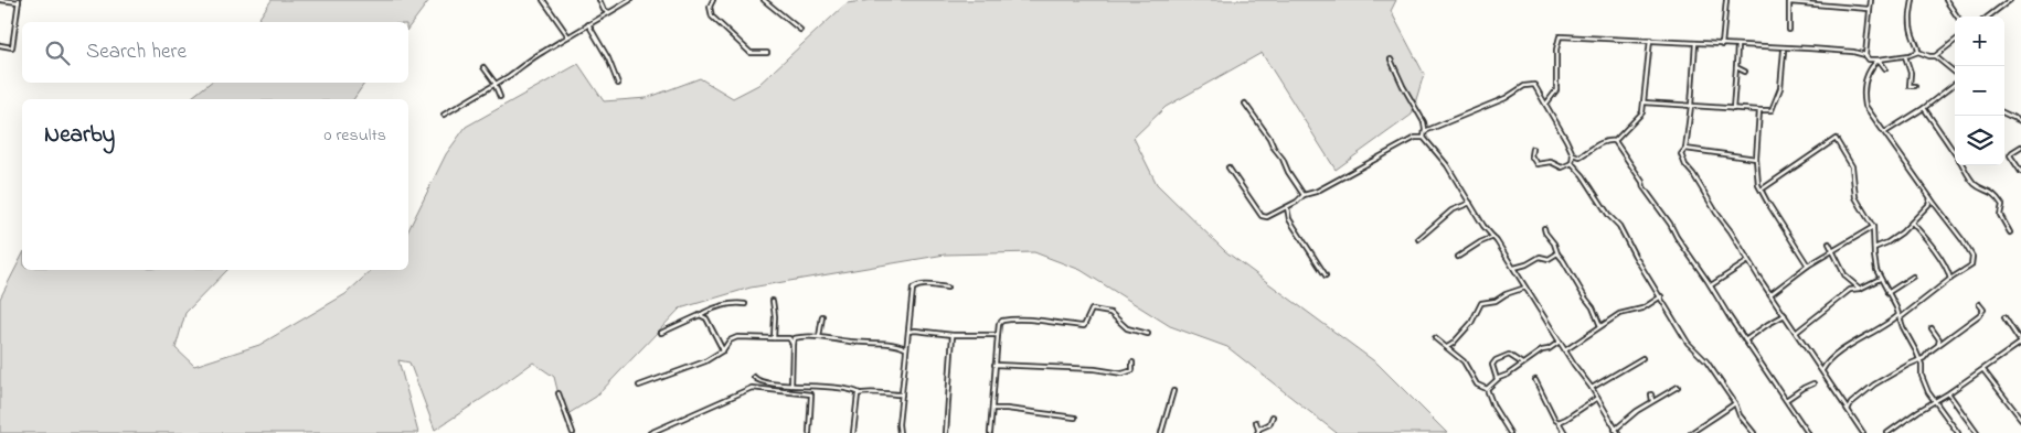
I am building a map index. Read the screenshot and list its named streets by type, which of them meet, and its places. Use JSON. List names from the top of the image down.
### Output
{
  "page": {
    "map_buttons": ["+", "−"],
    "search": "Search here",
    "heading": ["Nearby", "0 results"]
  }
}
